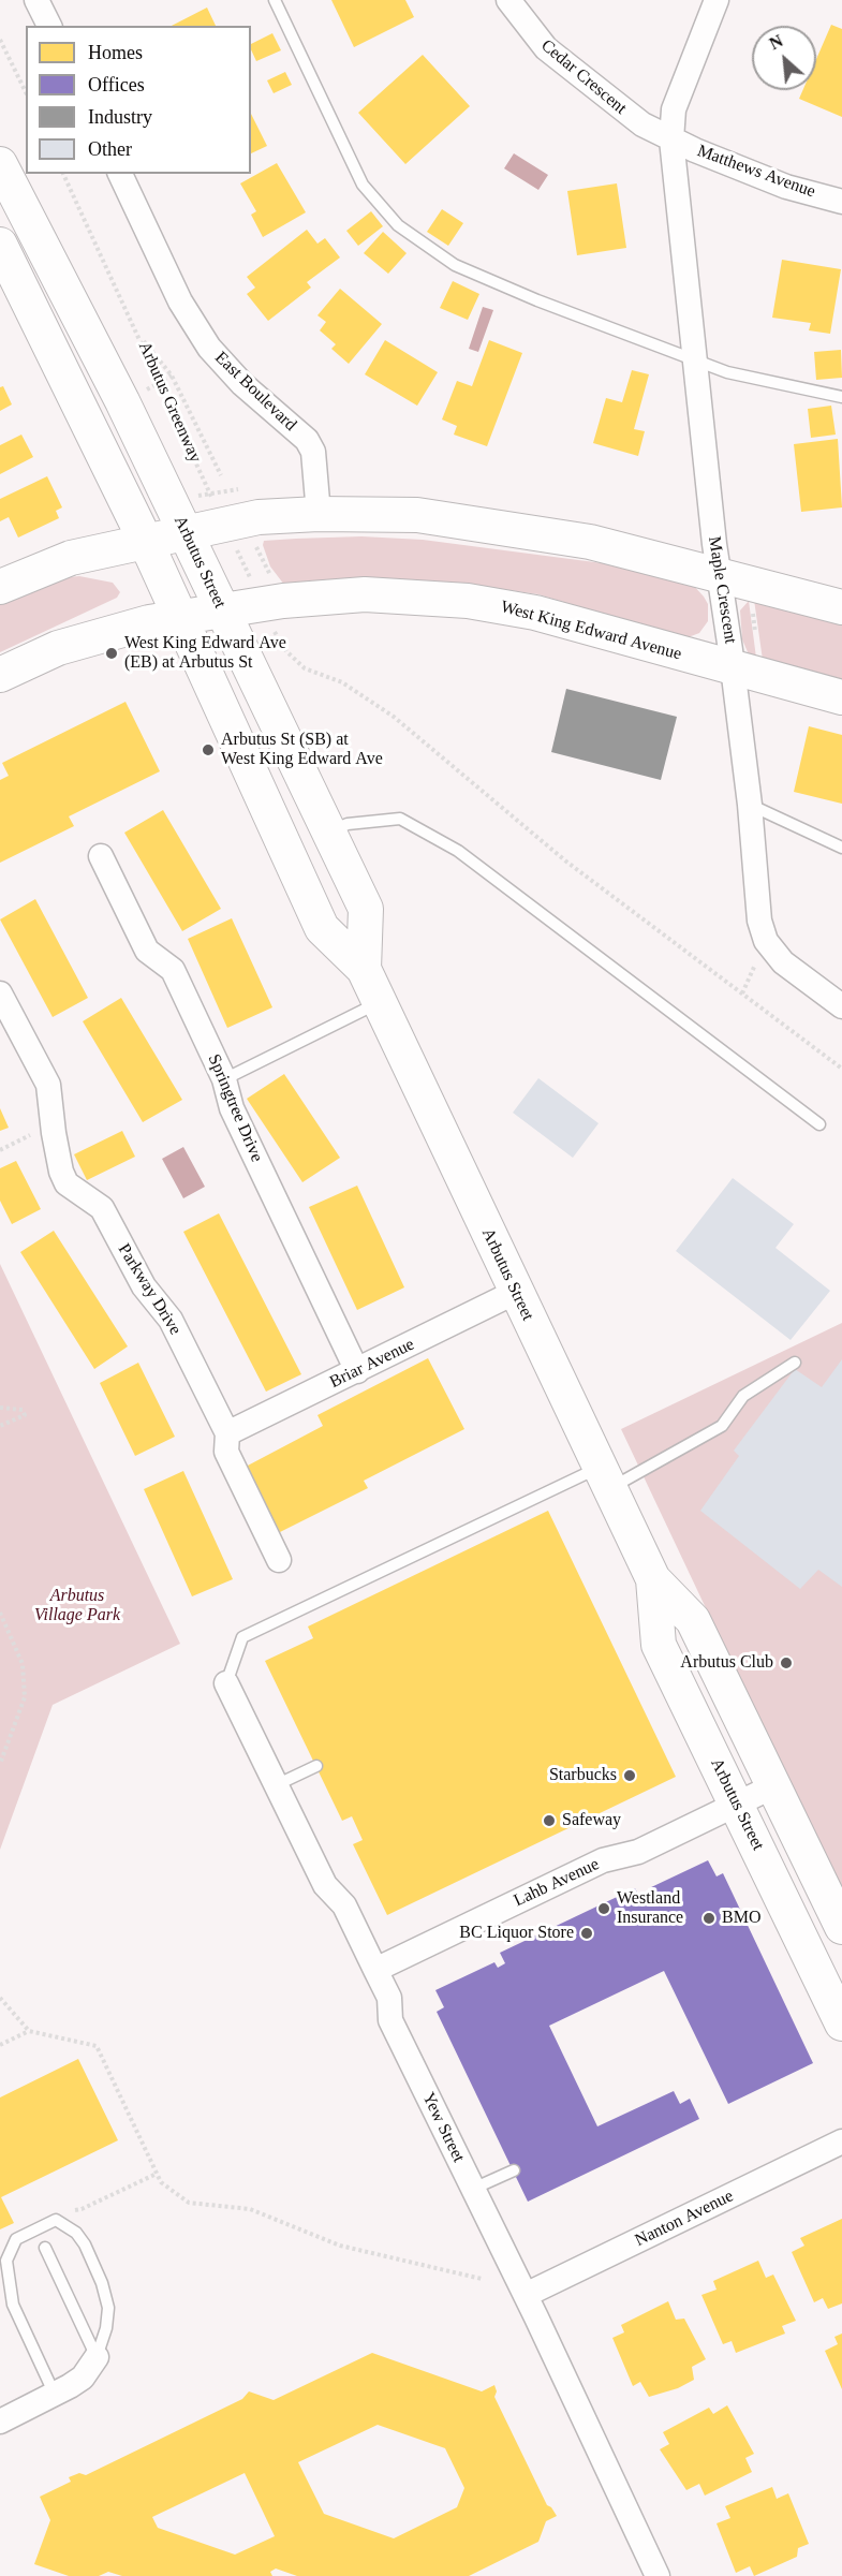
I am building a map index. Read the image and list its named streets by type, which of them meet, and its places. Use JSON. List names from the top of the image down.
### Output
{
  "streets": {
    "main road": ["Arbutus Street", "West King Edward Avenue"],
    "street": [
      "Cedar Crescent",
      "Matthews Avenue",
      "East Boulevard",
      "Maple Crescent",
      "Springtree Drive",
      "Parkway Drive",
      "Briar Avenue",
      "Lahb Avenue",
      "Yew Street",
      "Nanton Avenue"
    ],
    "path": ["Arbutus Greenway"]
  },
  "crossings": [
    ["Cedar Crescent", "Matthews Avenue"],
    ["Cedar Crescent", "Maple Crescent"],
    ["Matthews Avenue", "Maple Crescent"],
    ["Arbutus Street", "West King Edward Avenue"],
    ["Arbutus Street", "Briar Avenue"],
    ["Arbutus Street", "Lahb Avenue"],
    ["Maple Crescent", "West King Edward Avenue"],
    ["Springtree Drive", "Briar Avenue"],
    ["Parkway Drive", "Briar Avenue"],
    ["Lahb Avenue", "Yew Street"],
    ["Yew Street", "Nanton Avenue"]
  ],
  "parks": ["Arbutus Village Park"],
  "places": [
    "West King Edward Ave (EB) at Arbutus St",
    "Arbutus St (SB) at West King Edward Ave",
    "Arbutus Club",
    "Starbucks",
    "Safeway",
    "Westland Insurance",
    "BMO",
    "BC Liquor Store"
  ],
  "legend": [
    "Homes",
    "Offices",
    "Industry",
    "Other"
  ],
  "north": "top left"
}
